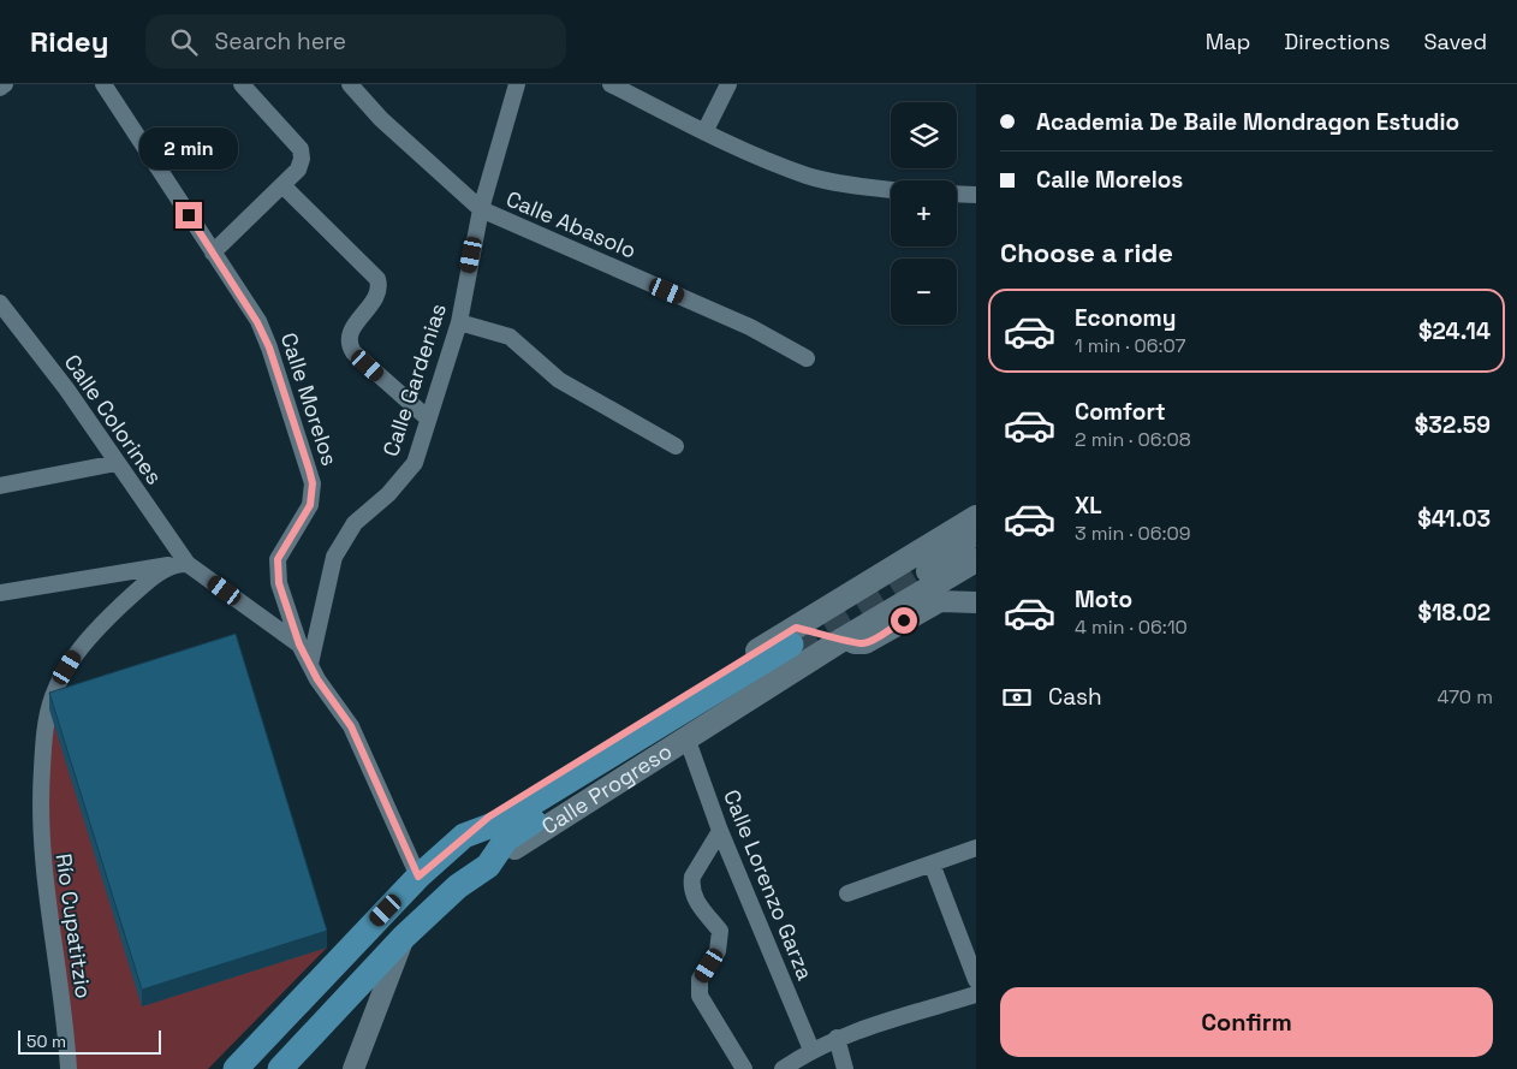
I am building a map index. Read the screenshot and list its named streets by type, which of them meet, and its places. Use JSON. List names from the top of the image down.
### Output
{
  "streets": {
    "main road": ["Calle Progreso"],
    "street": [
      "Calle Abasolo",
      "Calle Gardenias",
      "Calle Morelos",
      "Calle Colorines",
      "Calle Lorenzo Garza",
      "Río Cupatitzio"
    ]
  },
  "crossings": [
    ["Calle Abasolo", "Calle Gardenias"],
    ["Calle Gardenias", "Calle Morelos"],
    ["Calle Morelos", "Calle Colorines"],
    ["Calle Colorines", "Río Cupatitzio"],
    ["Calle Progreso", "Calle Lorenzo Garza"]
  ],
  "scale_bar": "50 m",
  "page": {
    "header": "Ridey",
    "search": "Search here",
    "nav": ["Map", "Directions", "Saved"],
    "banner": ["Academia De Baile Mondragon Estudio", "Calle Morelos"],
    "map_buttons": ["+", "−"],
    "bubble": "2 min",
    "heading": "Choose a ride",
    "list": [
      {
        "name": "Economy",
        "note": "1 min · 06:07",
        "value": "$24.14"
      },
      {
        "name": "Comfort",
        "note": "2 min · 06:08",
        "value": "$32.59"
      },
      {
        "name": "XL",
        "note": "3 min · 06:09",
        "value": "$41.03"
      },
      {
        "name": "Moto",
        "note": "4 min · 06:10",
        "value": "$18.02"
      }
    ],
    "pay": ["Cash", "470 m"],
    "buttons": "Confirm",
    "scale": "50 m"
  }
}
